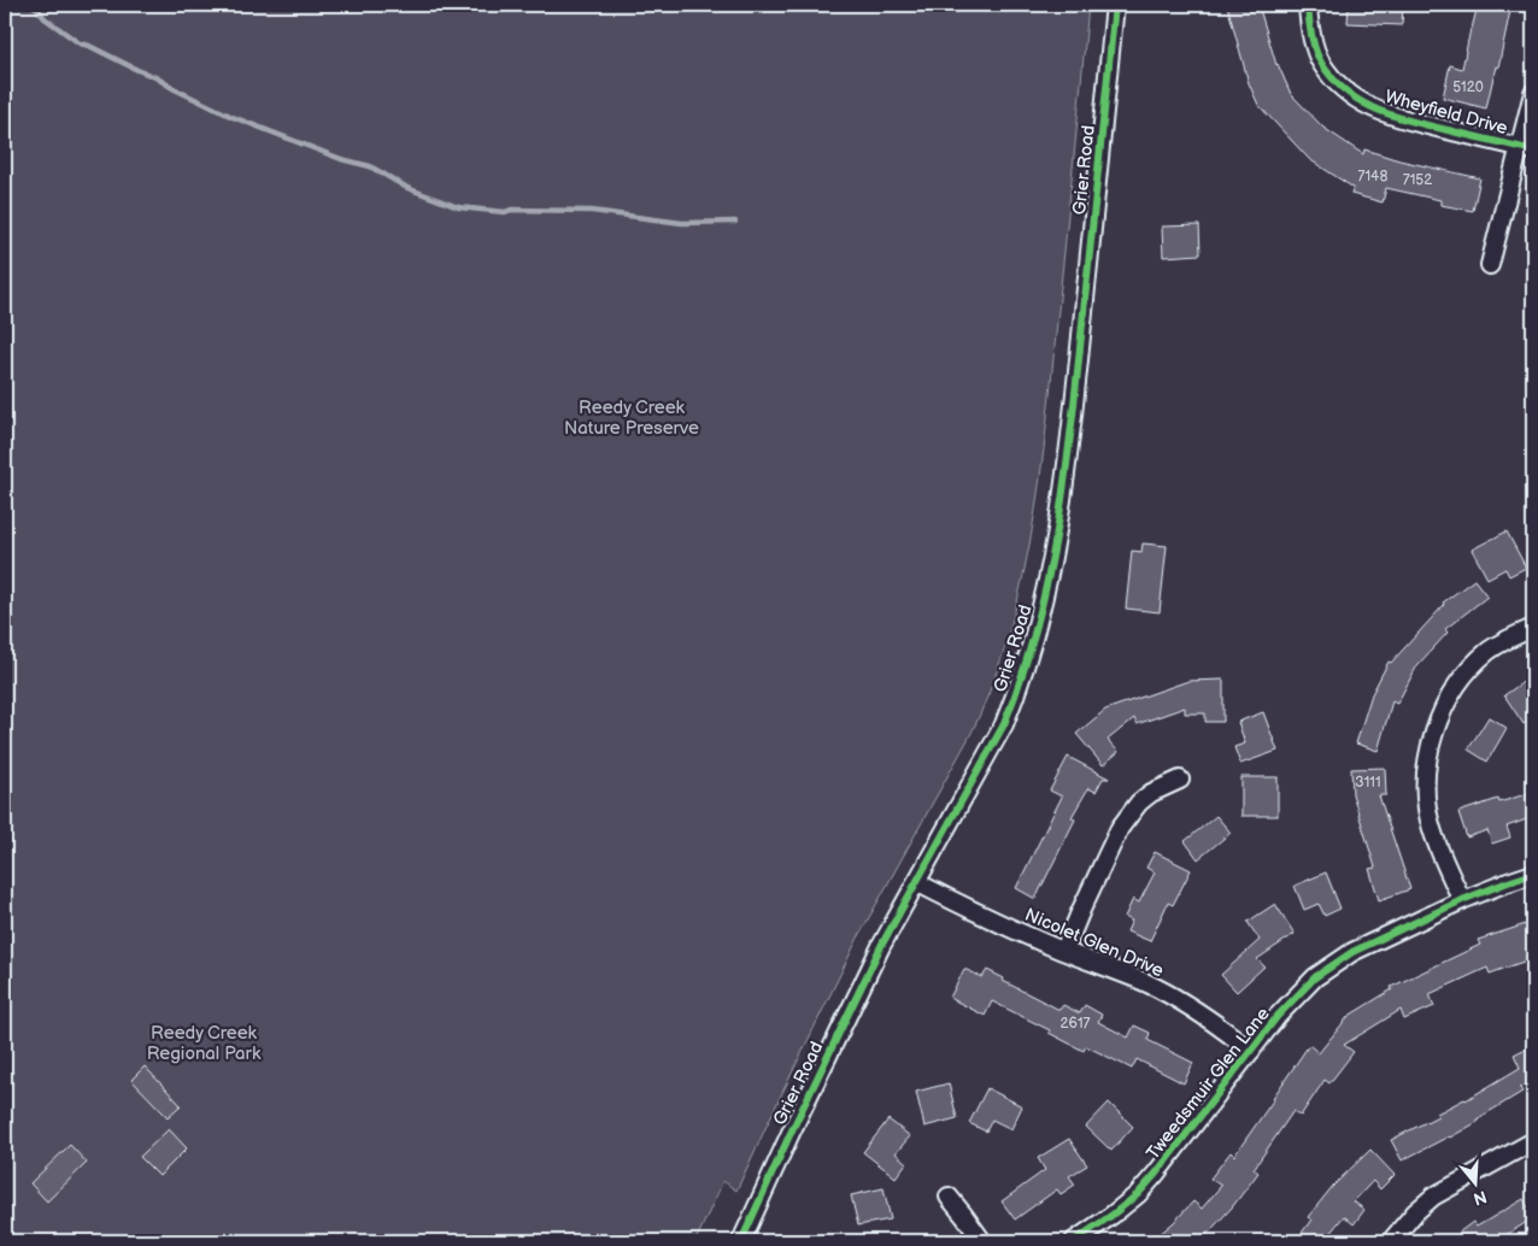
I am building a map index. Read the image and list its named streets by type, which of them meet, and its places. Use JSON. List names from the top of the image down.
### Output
{
  "streets": {
    "street": [
      "Wheyfield Drive",
      "Grier Road",
      "Nicolet Glen Drive",
      "Tweedsmuir Glen Lane"
    ]
  },
  "crossings": [
    ["Grier Road", "Nicolet Glen Drive"],
    ["Nicolet Glen Drive", "Tweedsmuir Glen Lane"]
  ],
  "parks": ["Reedy Creek Nature Preserve", "Reedy Creek Regional Park"],
  "house_numbers": [
    "5120",
    "7148",
    "7152",
    "3111",
    "2617"
  ],
  "north": "bottom"
}
